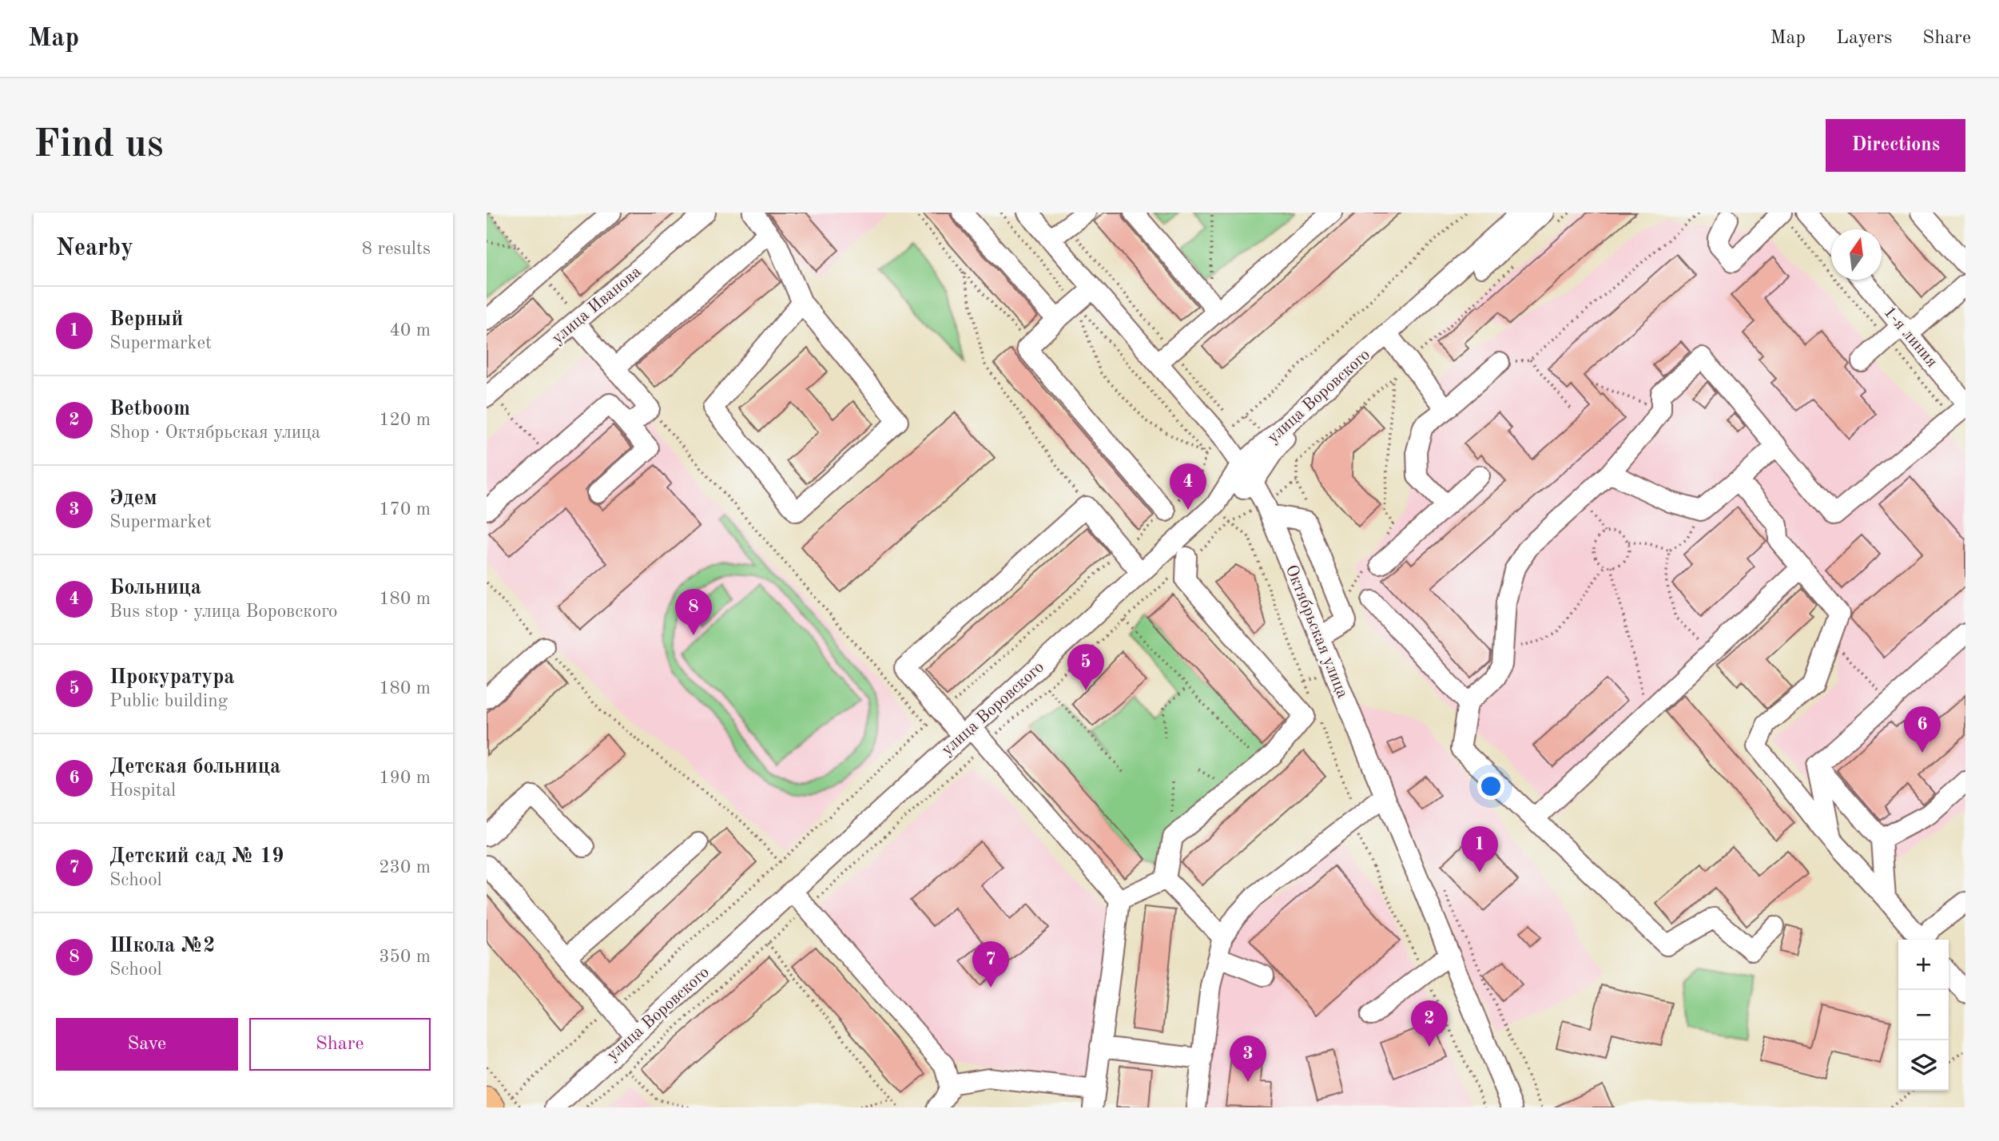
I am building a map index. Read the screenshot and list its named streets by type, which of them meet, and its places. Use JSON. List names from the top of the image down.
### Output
{
  "streets": {
    "street": [
      "улица Иванова",
      "1-я линия",
      "улица Воровского",
      "Октябрьская улица"
    ]
  },
  "crossings": [
    ["улица Воровского", "Октябрьская улица"]
  ],
  "north": "top",
  "page": {
    "header": "Map",
    "nav": ["Map", "Layers", "Share"],
    "buttons": [
      "Directions",
      ["Save", "Share"]
    ],
    "title": "Find us",
    "heading": ["Nearby", "8 results"],
    "list": [
      {
        "mark": "1",
        "name": "Верный",
        "note": "Supermarket",
        "value": "40 m"
      },
      {
        "mark": "2",
        "name": "Betboom",
        "note": "Shop · Октябрьская улица",
        "value": "120 m"
      },
      {
        "mark": "3",
        "name": "Эдем",
        "note": "Supermarket",
        "value": "170 m"
      },
      {
        "mark": "4",
        "name": "Больница",
        "note": "Bus stop · улица Воровского",
        "value": "180 m"
      },
      {
        "mark": "5",
        "name": "Прокуратура",
        "note": "Public building",
        "value": "180 m"
      },
      {
        "mark": "6",
        "name": "Детская больница",
        "note": "Hospital",
        "value": "190 m"
      },
      {
        "mark": "7",
        "name": "Детский сад № 19",
        "note": "School",
        "value": "230 m"
      },
      {
        "mark": "8",
        "name": "Школа №2",
        "note": "School",
        "value": "350 m"
      }
    ],
    "pins": [
      "4",
      "8",
      "5",
      "6",
      "1",
      "7",
      "2",
      "3"
    ],
    "map_buttons": ["+", "−"]
  }
}
